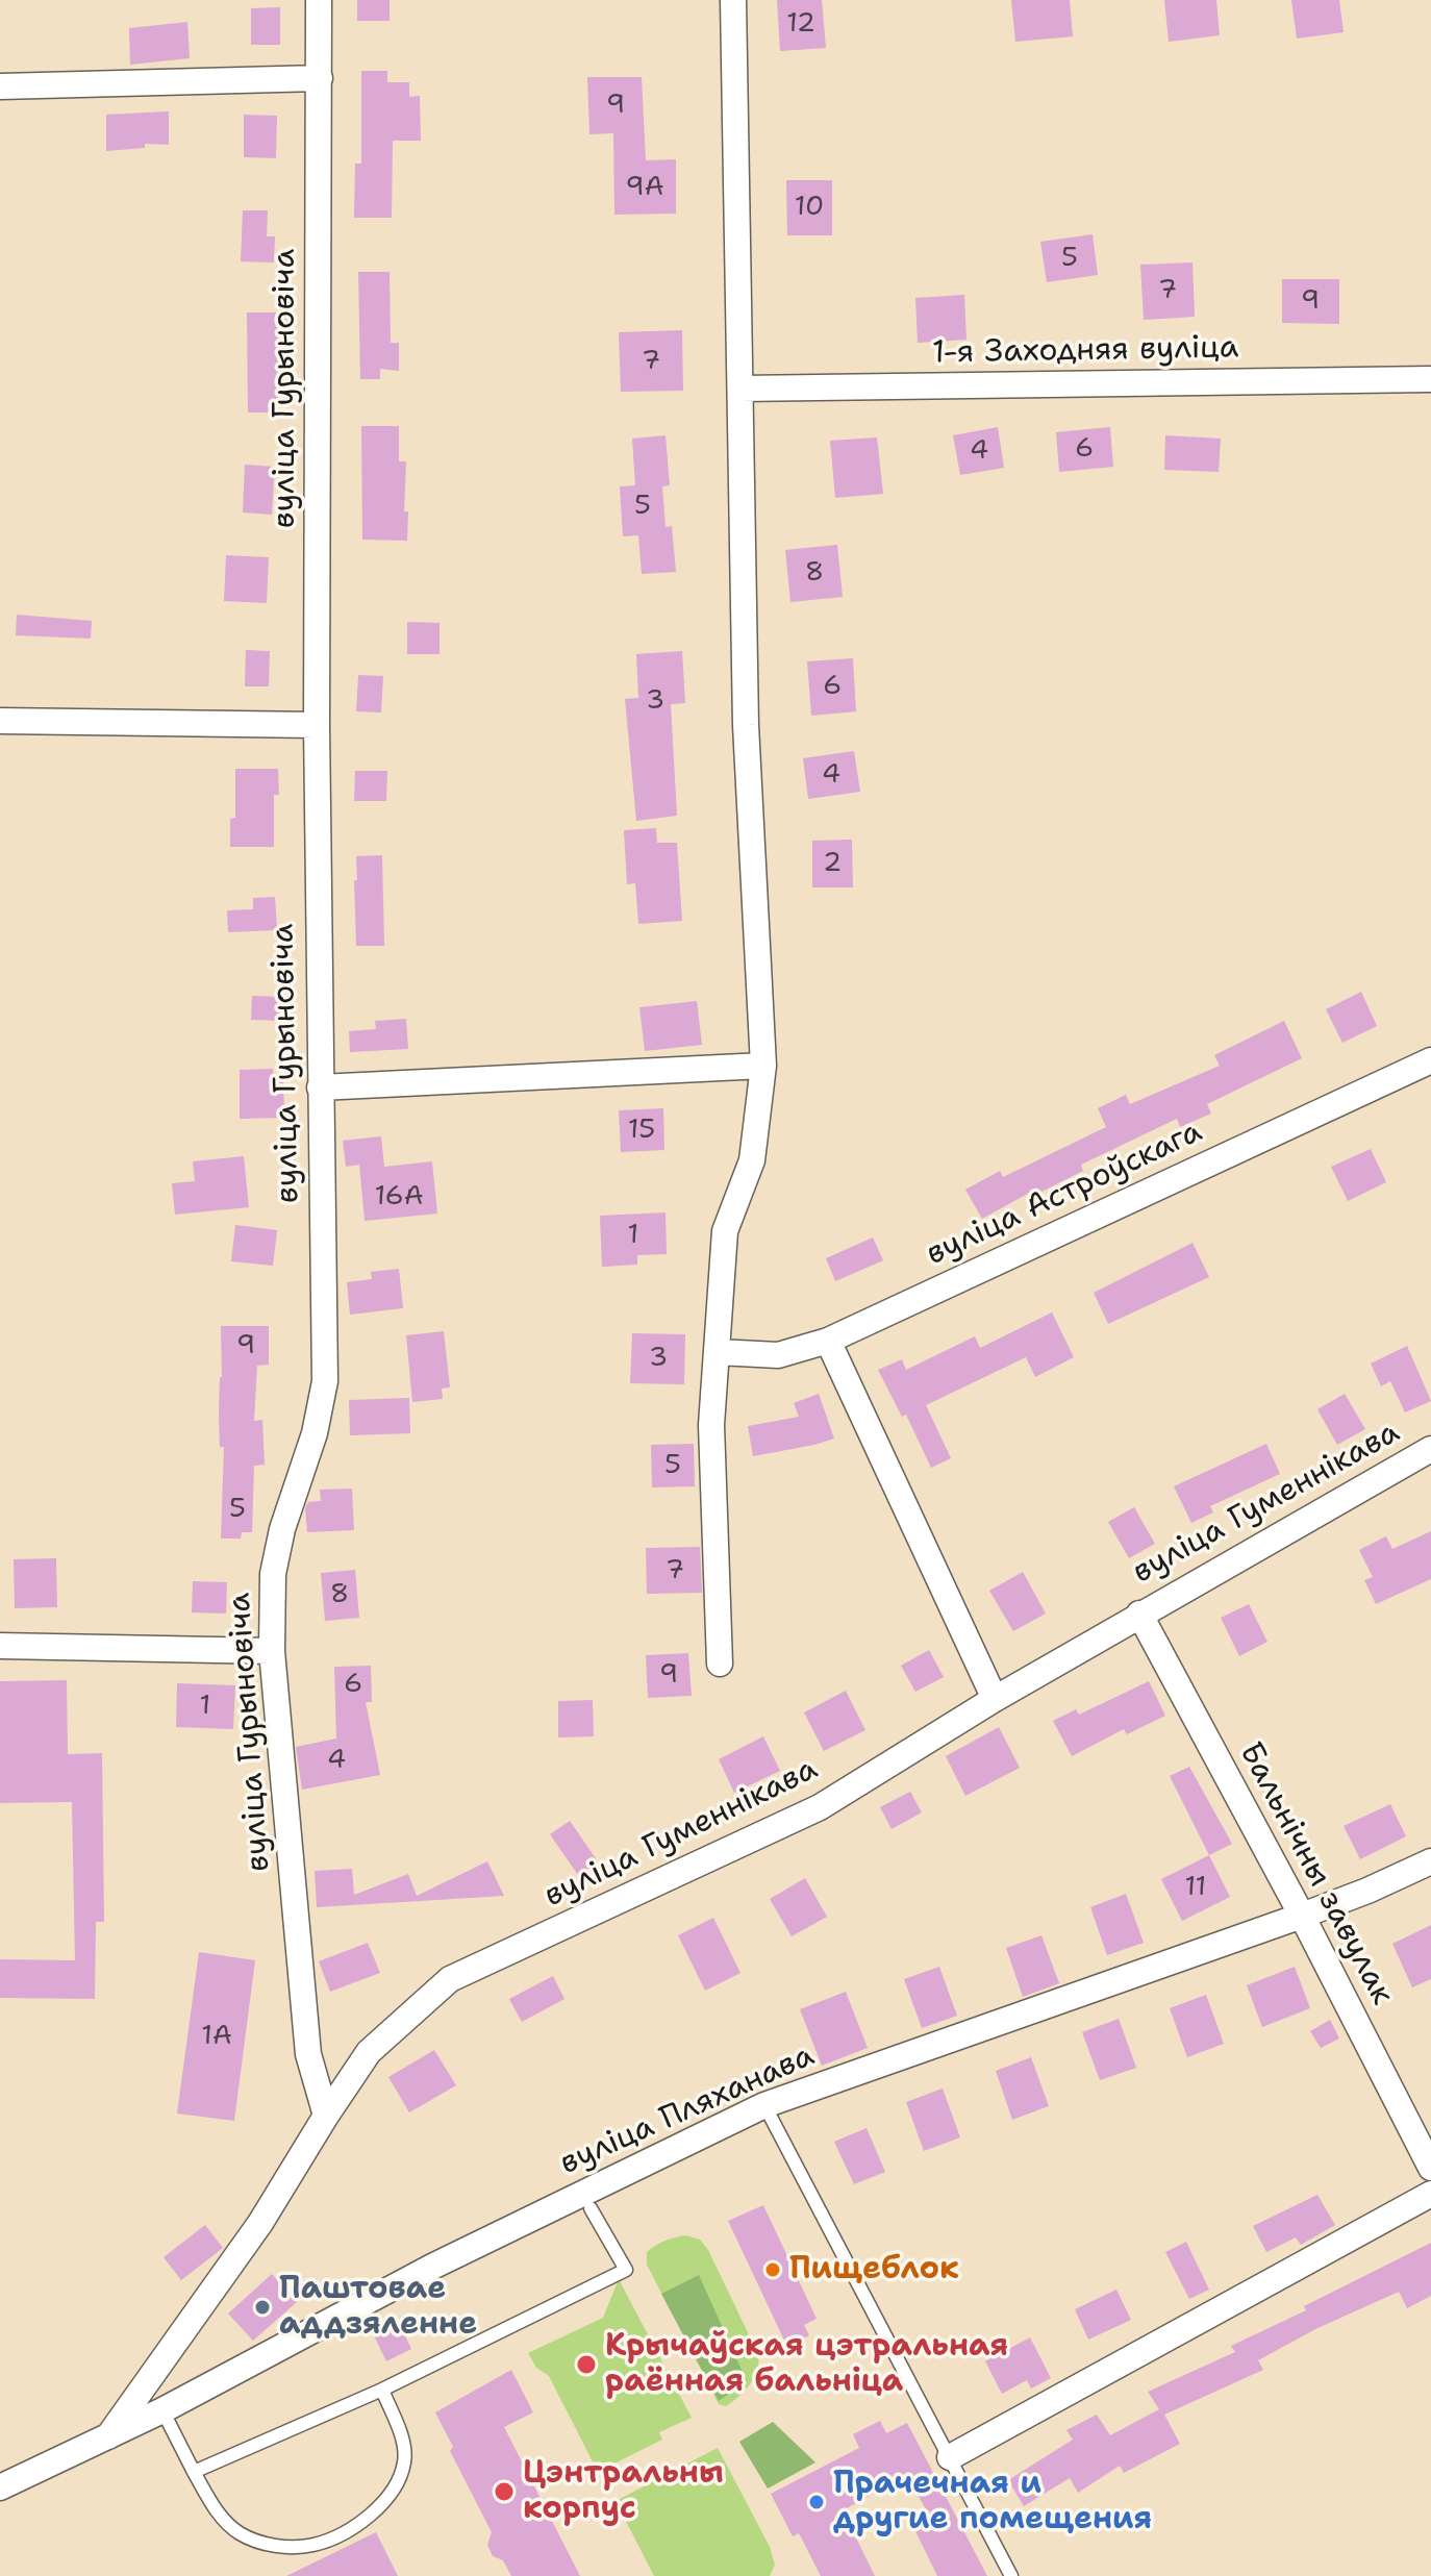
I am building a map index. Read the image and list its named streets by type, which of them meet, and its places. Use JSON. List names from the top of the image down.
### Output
{
  "streets": {
    "street": [
      "1-я Заходняя вуліца",
      "вуліца Гурыновіча",
      "вуліца Астроўскага",
      "вуліца Гуменнікава",
      "Бальнічны завулак",
      "вуліца Пляханава"
    ]
  },
  "crossings": [
    ["вуліца Гурыновіча", "вуліца Гуменнікава"],
    ["вуліца Гуменнікава", "Бальнічны завулак"],
    ["вуліца Гуменнікава", "вуліца Пляханава"],
    ["Бальнічны завулак", "вуліца Пляханава"]
  ],
  "places": [
    "Пищеблок",
    "Паштовае аддзяленне",
    "Крычаўская цэтральная раённая бальніца",
    "Цэнтральны корпус",
    "Прачечная и другие помещения"
  ],
  "house_numbers": [
    "12",
    "9",
    "9А",
    "10",
    "5",
    "7",
    "9",
    "7",
    "6",
    "4",
    "5",
    "8",
    "6",
    "3",
    "4",
    "2",
    "15",
    "16А",
    "1",
    "9",
    "3",
    "5",
    "5",
    "7",
    "8",
    "9",
    "6",
    "1",
    "4",
    "11",
    "1А"
  ]
}
